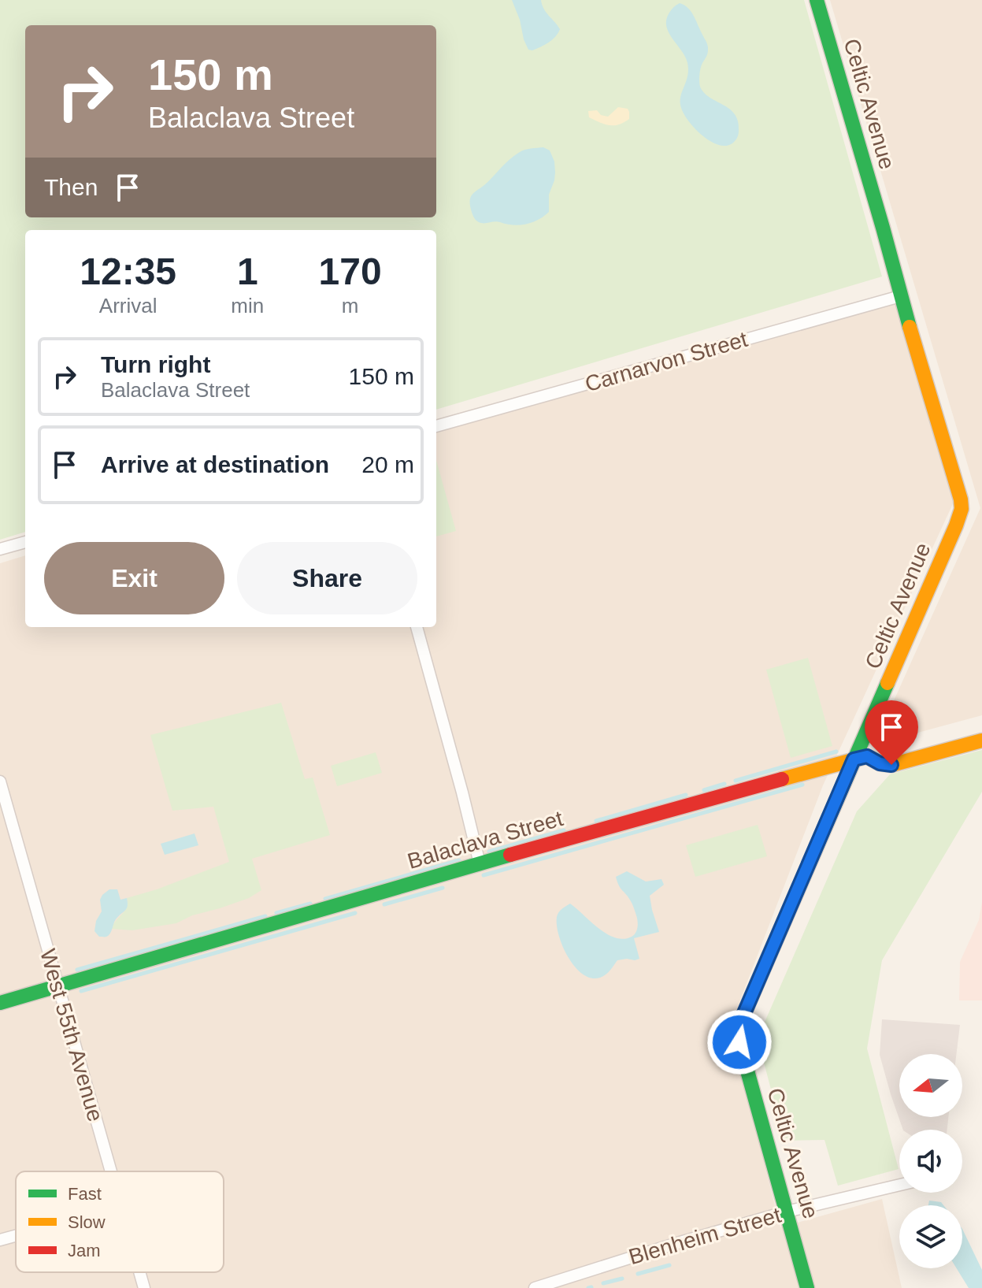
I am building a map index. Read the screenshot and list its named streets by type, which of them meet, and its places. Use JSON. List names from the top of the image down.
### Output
{
  "streets": {
    "street": [
      "Celtic Avenue",
      "Carnarvon Street",
      "Balaclava Street",
      "West 55th Avenue",
      "Blenheim Street"
    ]
  },
  "crossings": [
    ["Celtic Avenue", "Carnarvon Street"],
    ["Celtic Avenue", "Balaclava Street"],
    ["Celtic Avenue", "Blenheim Street"],
    ["Balaclava Street", "West 55th Avenue"]
  ],
  "legend": ["Fast", "Slow", "Jam"],
  "north": "left",
  "page": {
    "turn": ["150 m", "Balaclava Street"],
    "then": "Then",
    "eta": [
      "12:35",
      "Arrival",
      "1",
      "min",
      "170",
      "m"
    ],
    "list": [
      {
        "name": "Turn right",
        "note": "Balaclava Street",
        "value": "150 m"
      },
      {
        "name": "Arrive at destination",
        "value": "20 m"
      }
    ],
    "buttons": ["Exit", "Share"]
  }
}
